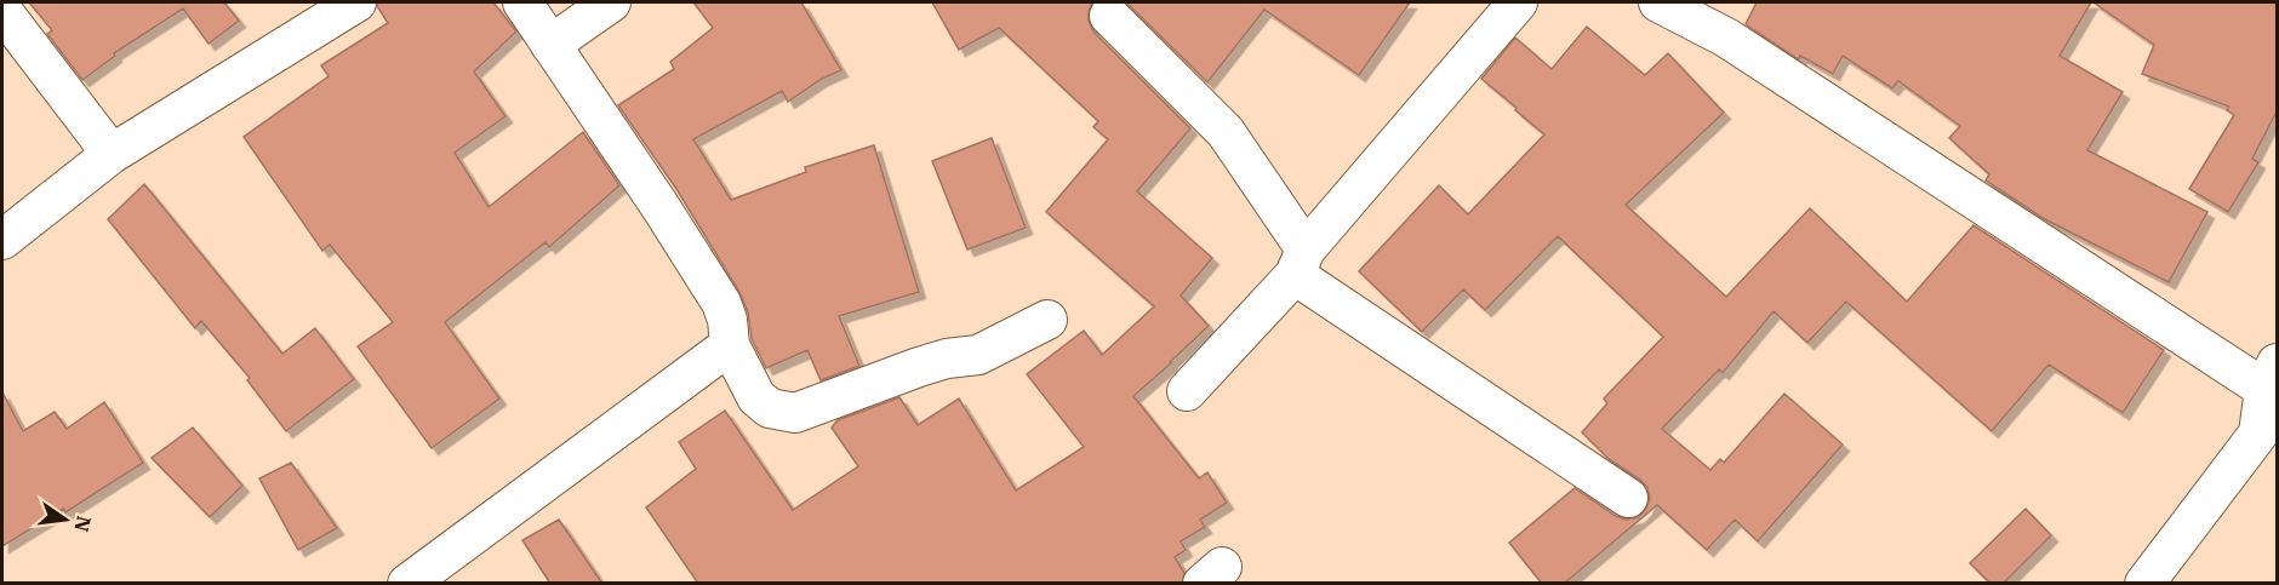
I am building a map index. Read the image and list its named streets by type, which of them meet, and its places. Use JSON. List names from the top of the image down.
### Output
{
  "north": "right"
}
